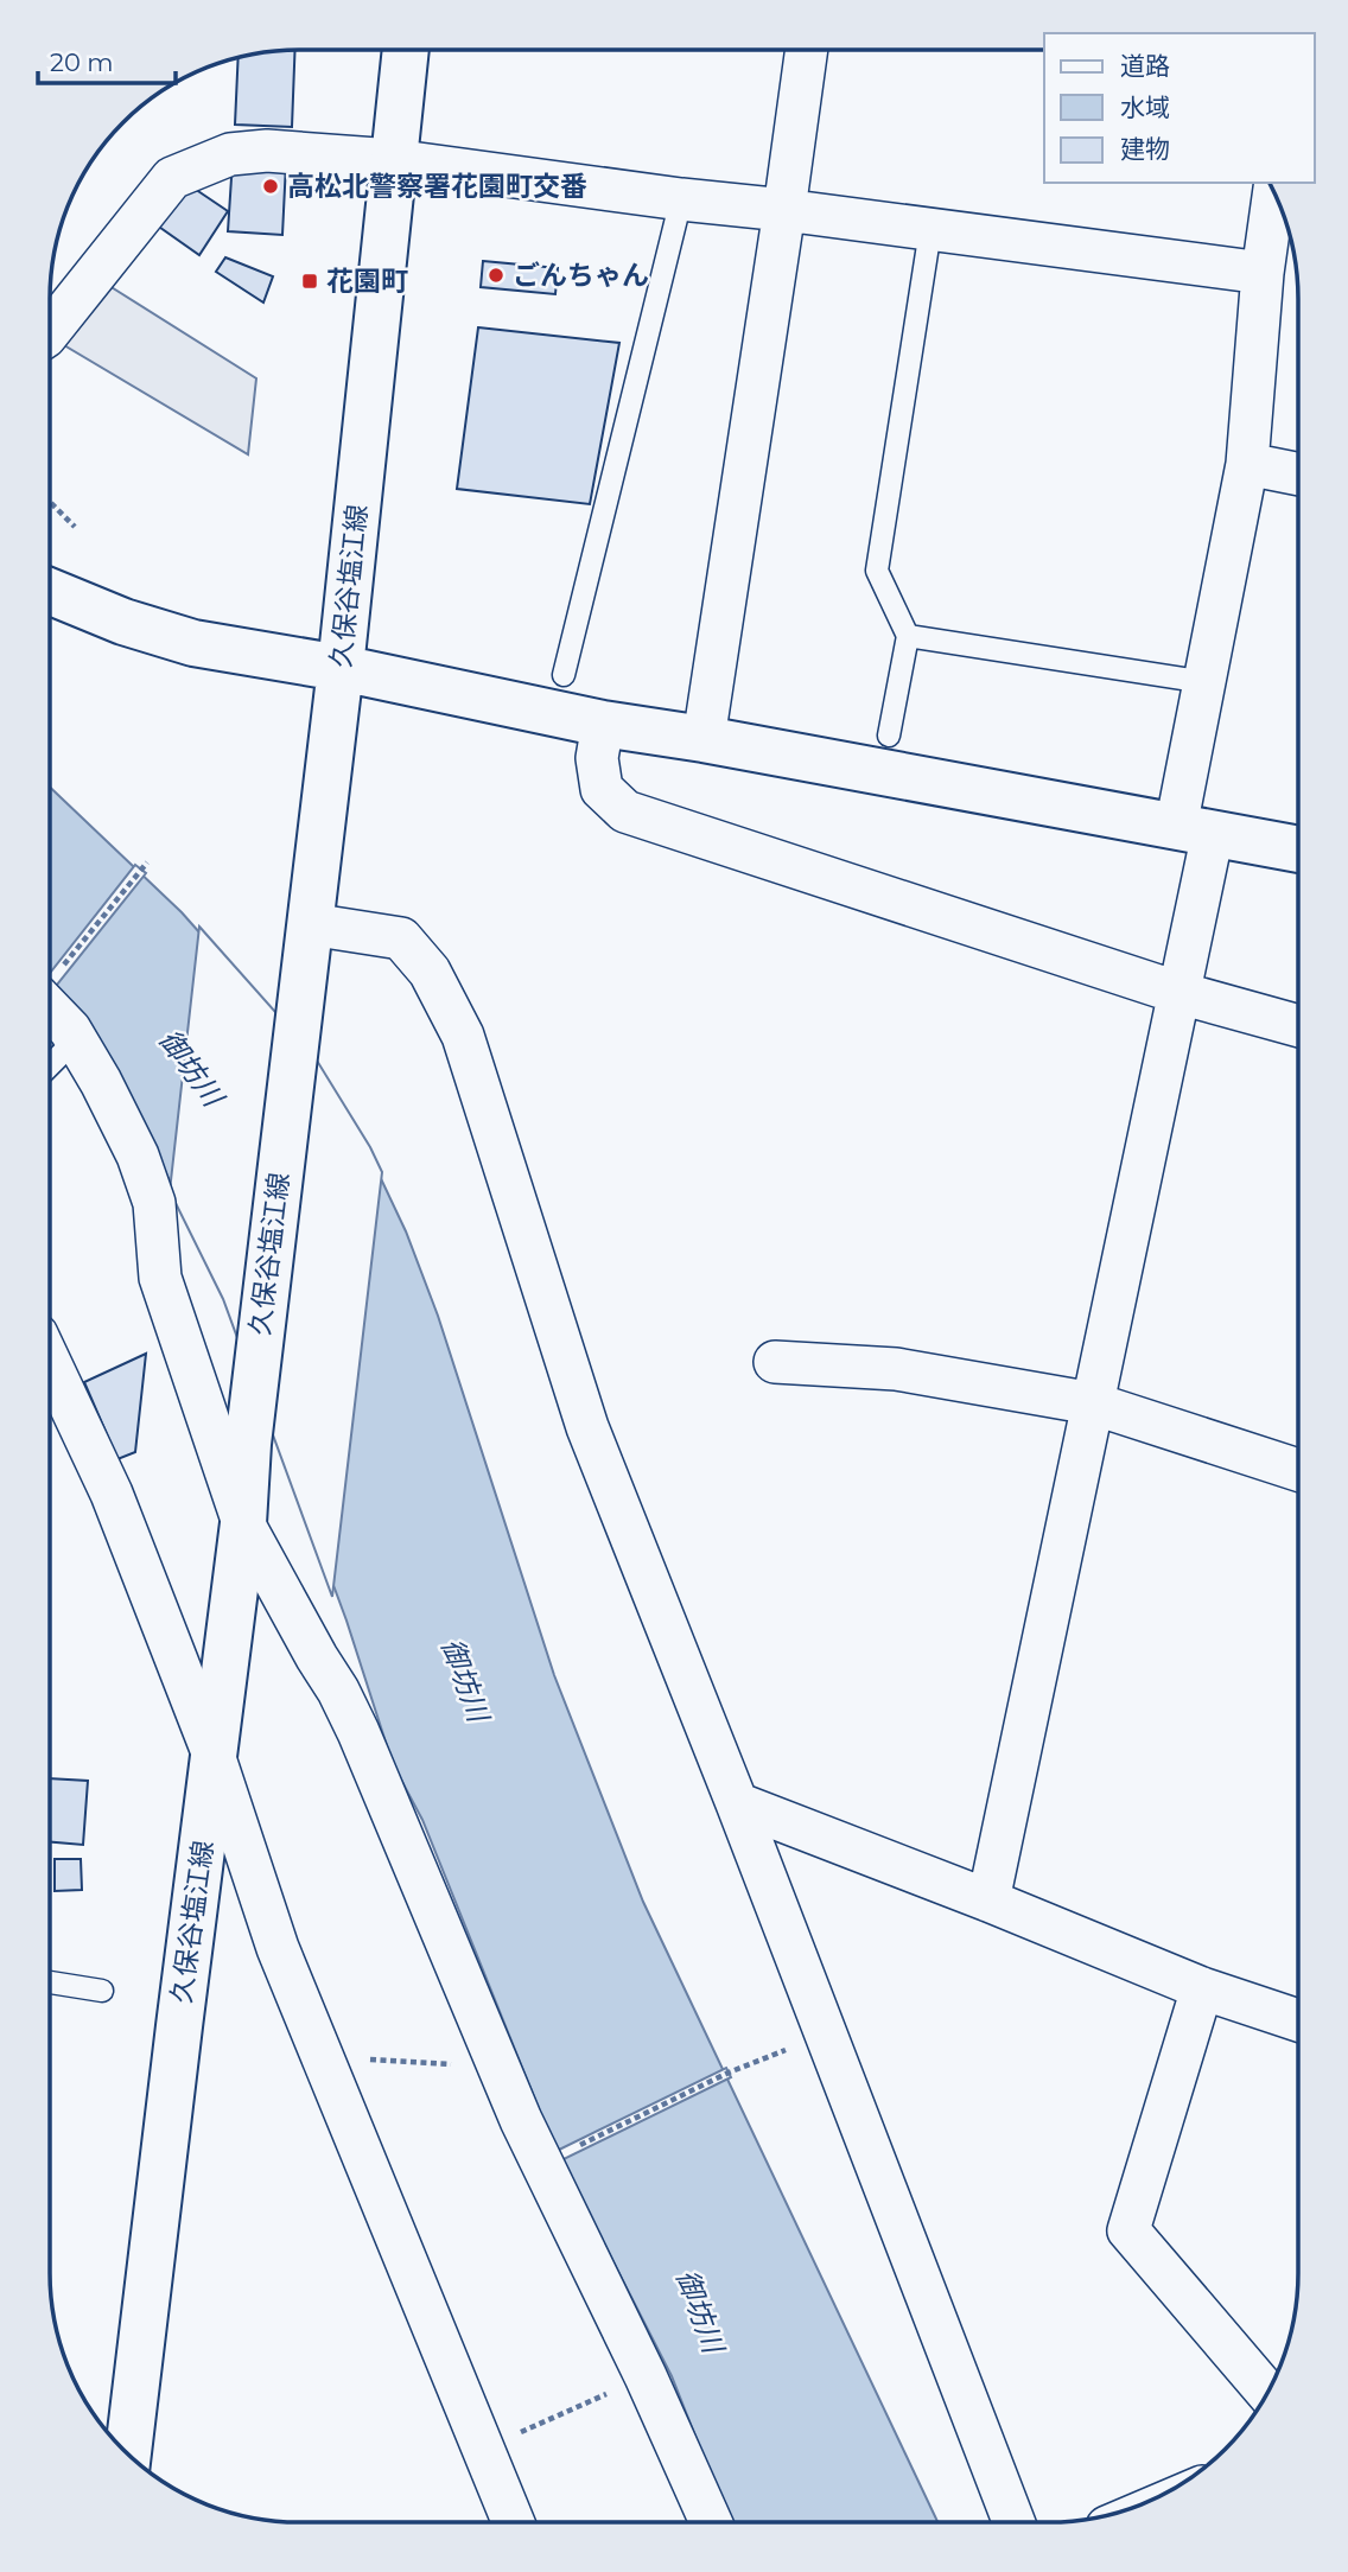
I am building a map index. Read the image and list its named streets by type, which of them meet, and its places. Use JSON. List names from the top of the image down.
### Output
{
  "streets": {
    "main road": ["久保谷塩江線"]
  },
  "water": ["御坊川"],
  "places": {
    "other": ["高松北警察署花園町交番", "ごんちゃん"],
    "transit": ["花園町"]
  },
  "legend": ["道路", "水域", "建物"],
  "scale_bar": "20 m"
}
